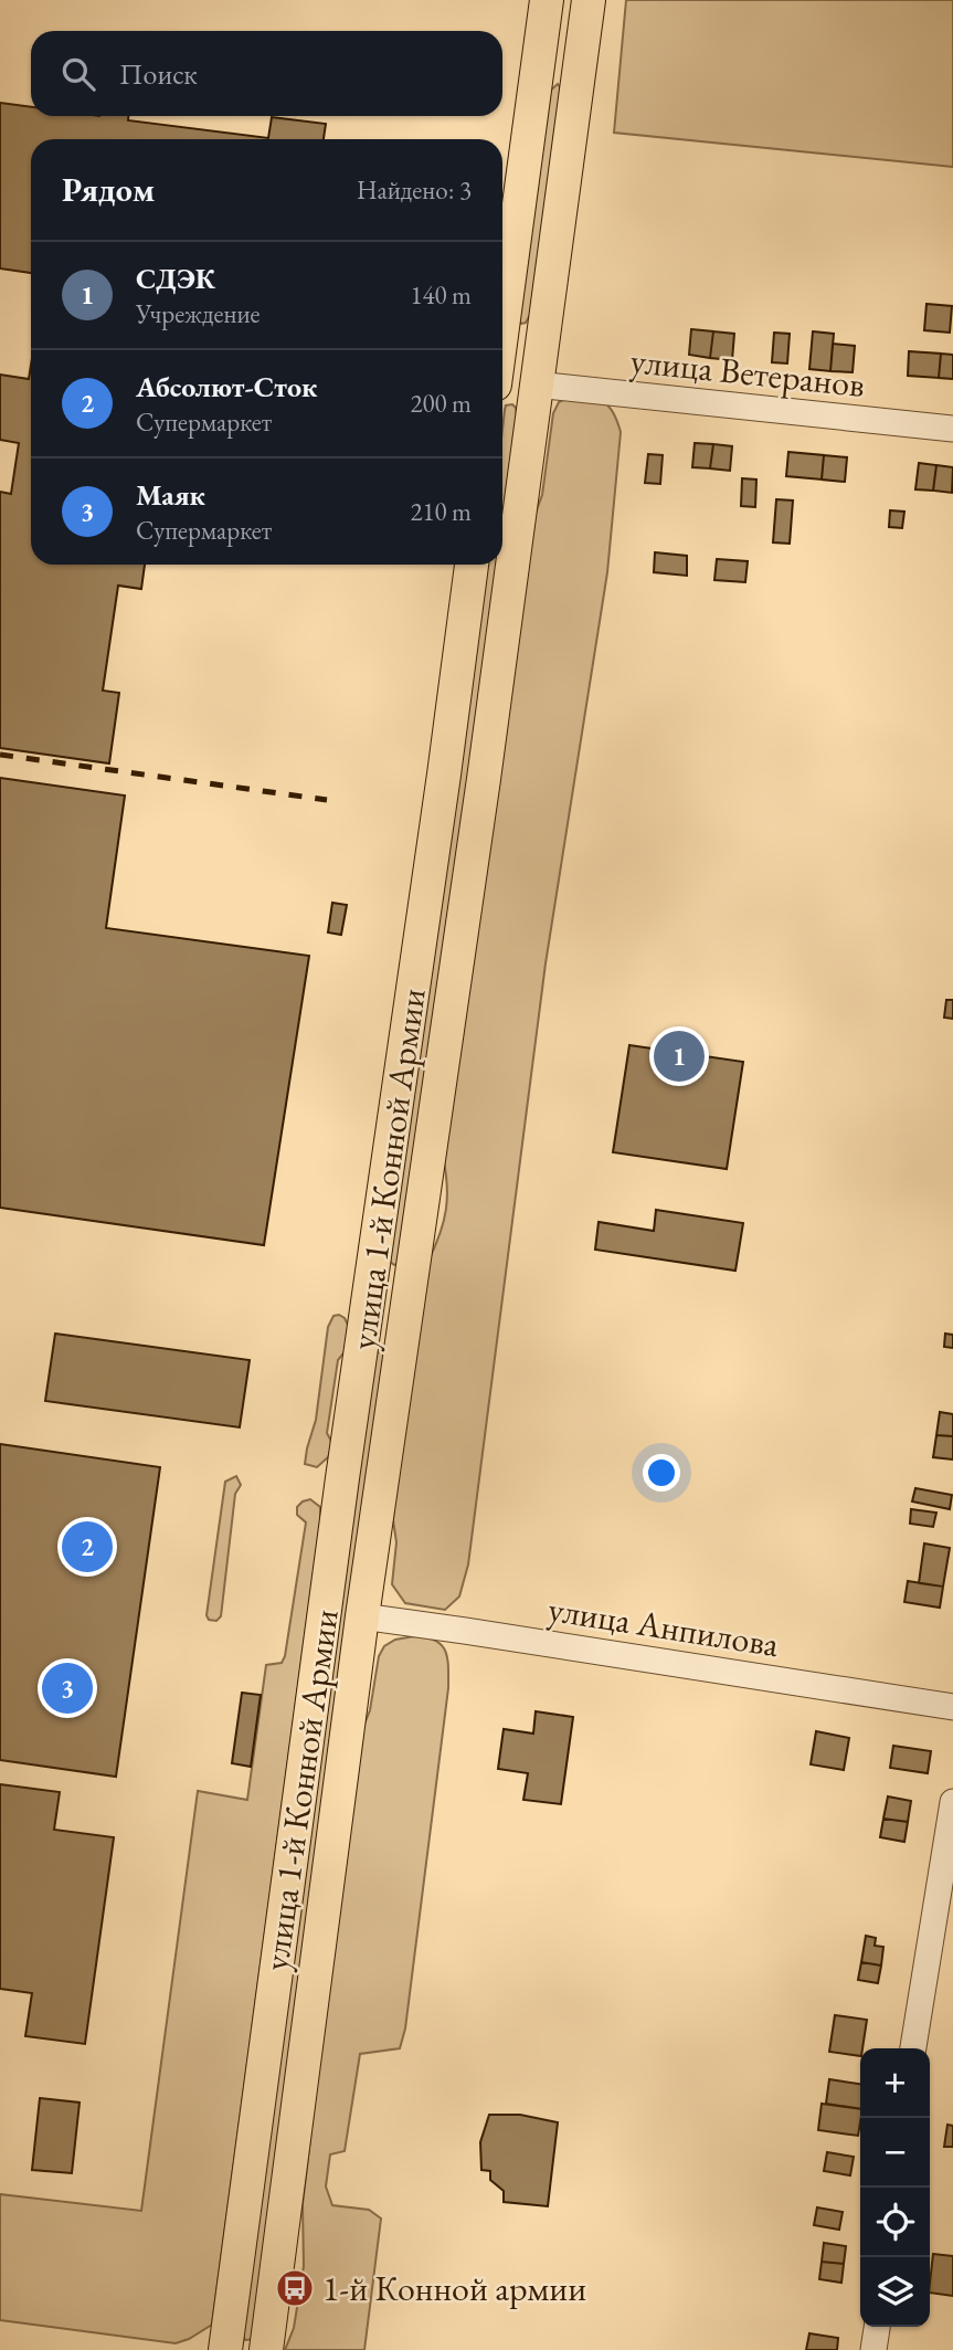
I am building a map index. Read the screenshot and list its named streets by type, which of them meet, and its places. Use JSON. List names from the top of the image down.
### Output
{
  "streets": {
    "main road": ["улица 1-й Конной Армии"],
    "street": ["улица Ветеранов", "улица Анпилова"]
  },
  "crossings": [
    ["улица Ветеранов", "улица 1-й Конной Армии"],
    ["улица 1-й Конной Армии", "улица Анпилова"]
  ],
  "places": {
    "bus stop": ["1-й Конной армии"]
  },
  "page": {
    "search": "Поиск",
    "heading": ["Рядом", "Найдено: 3"],
    "list": [
      {
        "mark": "1",
        "name": "СДЭК",
        "note": "Учреждение",
        "value": "140 m"
      },
      {
        "mark": "2",
        "name": "Абсолют-Сток",
        "note": "Супермаркет",
        "value": "200 m"
      },
      {
        "mark": "3",
        "name": "Маяк",
        "note": "Супермаркет",
        "value": "210 m"
      }
    ],
    "pins": ["1", "2", "3"],
    "map_buttons": ["+", "−"]
  }
}
